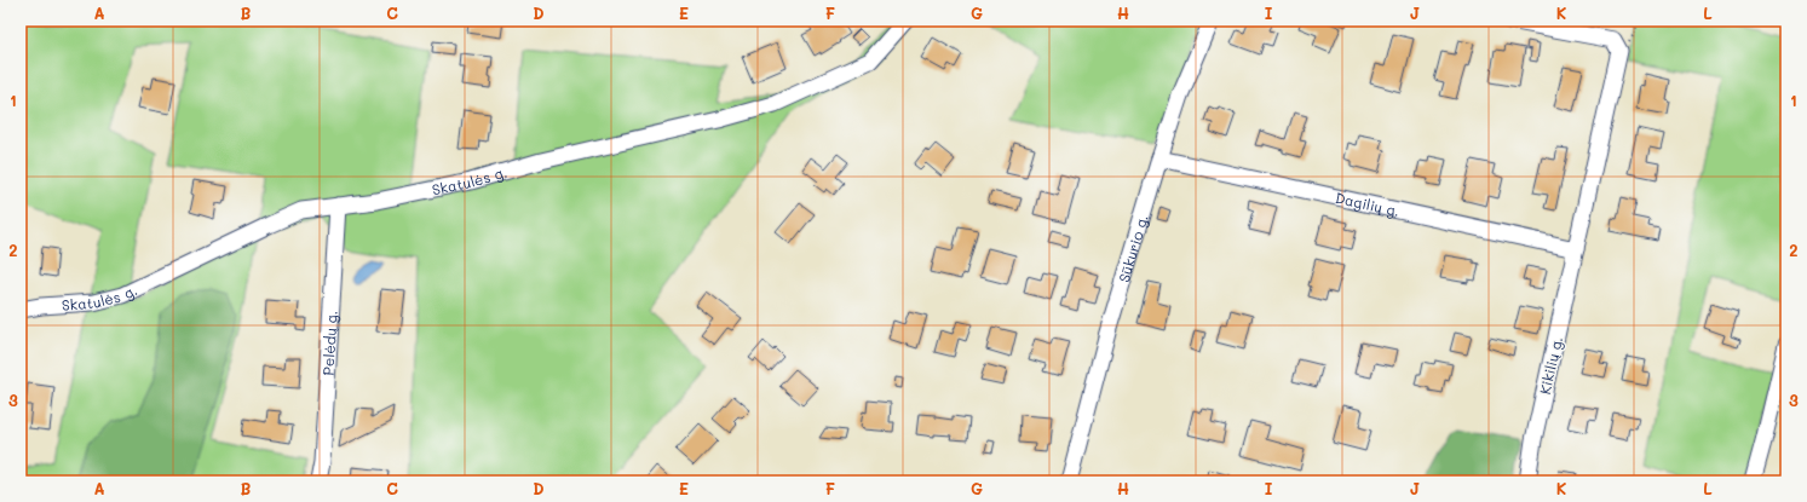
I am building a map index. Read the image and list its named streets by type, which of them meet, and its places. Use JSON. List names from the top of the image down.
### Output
{
  "streets": {
    "street": [
      "Skatulės g.",
      "Dagilių g.",
      "Sūkurio g.",
      "Pelėdų g.",
      "Kikilių g."
    ]
  },
  "crossings": [
    ["Skatulės g.", "Pelėdų g."],
    ["Dagilių g.", "Sūkurio g."],
    ["Dagilių g.", "Kikilių g."]
  ],
  "grid": {
    "columns": [
      "A",
      "B",
      "C",
      "D",
      "E",
      "F",
      "G",
      "H",
      "I",
      "J",
      "K",
      "L"
    ],
    "rows": ["1", "2", "3"]
  }
}
